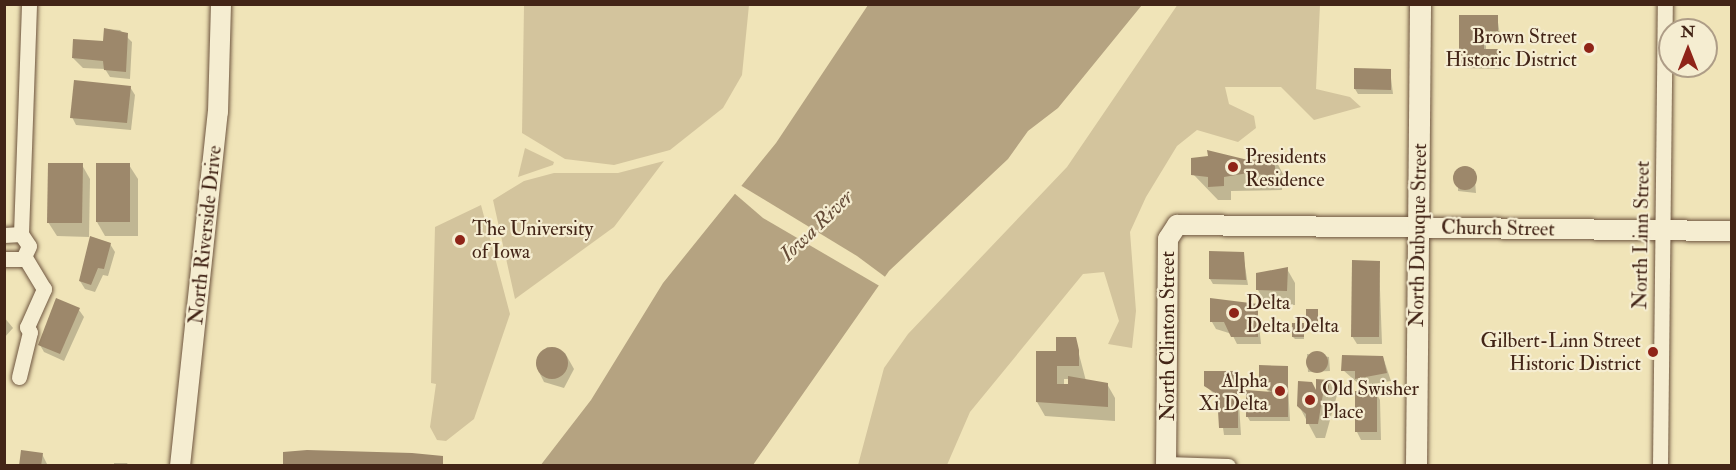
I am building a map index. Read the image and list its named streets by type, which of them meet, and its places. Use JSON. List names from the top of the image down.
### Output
{
  "streets": {
    "main road": ["North Dubuque Street"],
    "street": [
      "Church Street",
      "North Riverside Drive",
      "North Linn Street",
      "North Clinton Street"
    ]
  },
  "crossings": [
    ["Church Street", "North Dubuque Street"],
    ["Church Street", "North Linn Street"],
    ["Church Street", "North Clinton Street"]
  ],
  "water": ["Iowa River"],
  "places": [
    "Brown Street Historic District",
    "Presidents Residence",
    "The University of Iowa",
    "Delta Delta Delta",
    "Gilbert-Linn Street Historic District",
    "Alpha Xi Delta",
    "Old Swisher Place"
  ],
  "north": "top"
}
